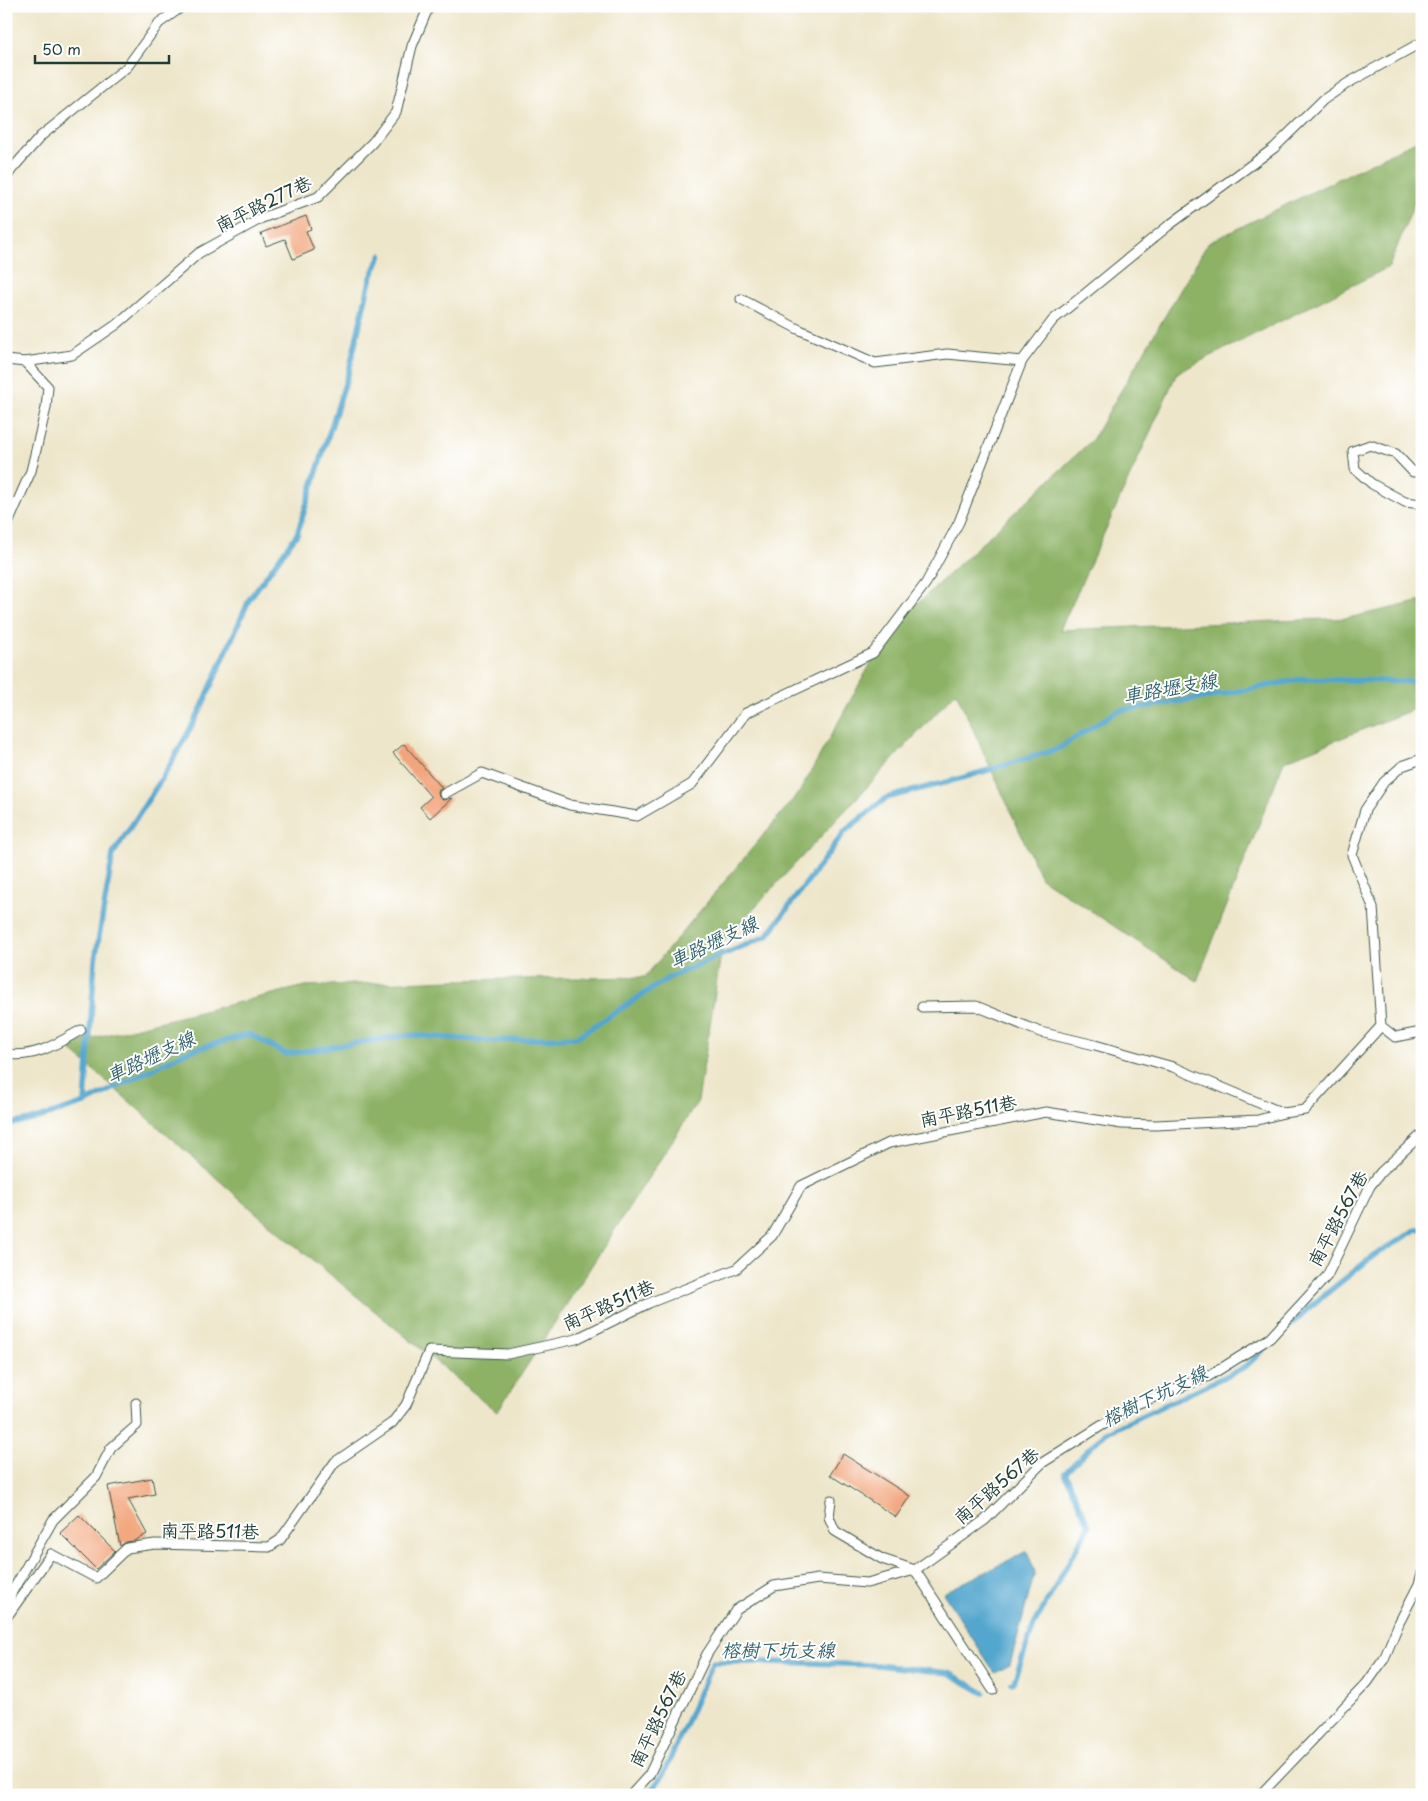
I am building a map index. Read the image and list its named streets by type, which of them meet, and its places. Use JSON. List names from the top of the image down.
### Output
{
  "streets": {
    "lane": ["南平路277巷", "南平路511巷", "南平路567巷"]
  },
  "water": ["車路壢支線", "榕樹下坑支線"],
  "scale_bar": "50 m"
}
